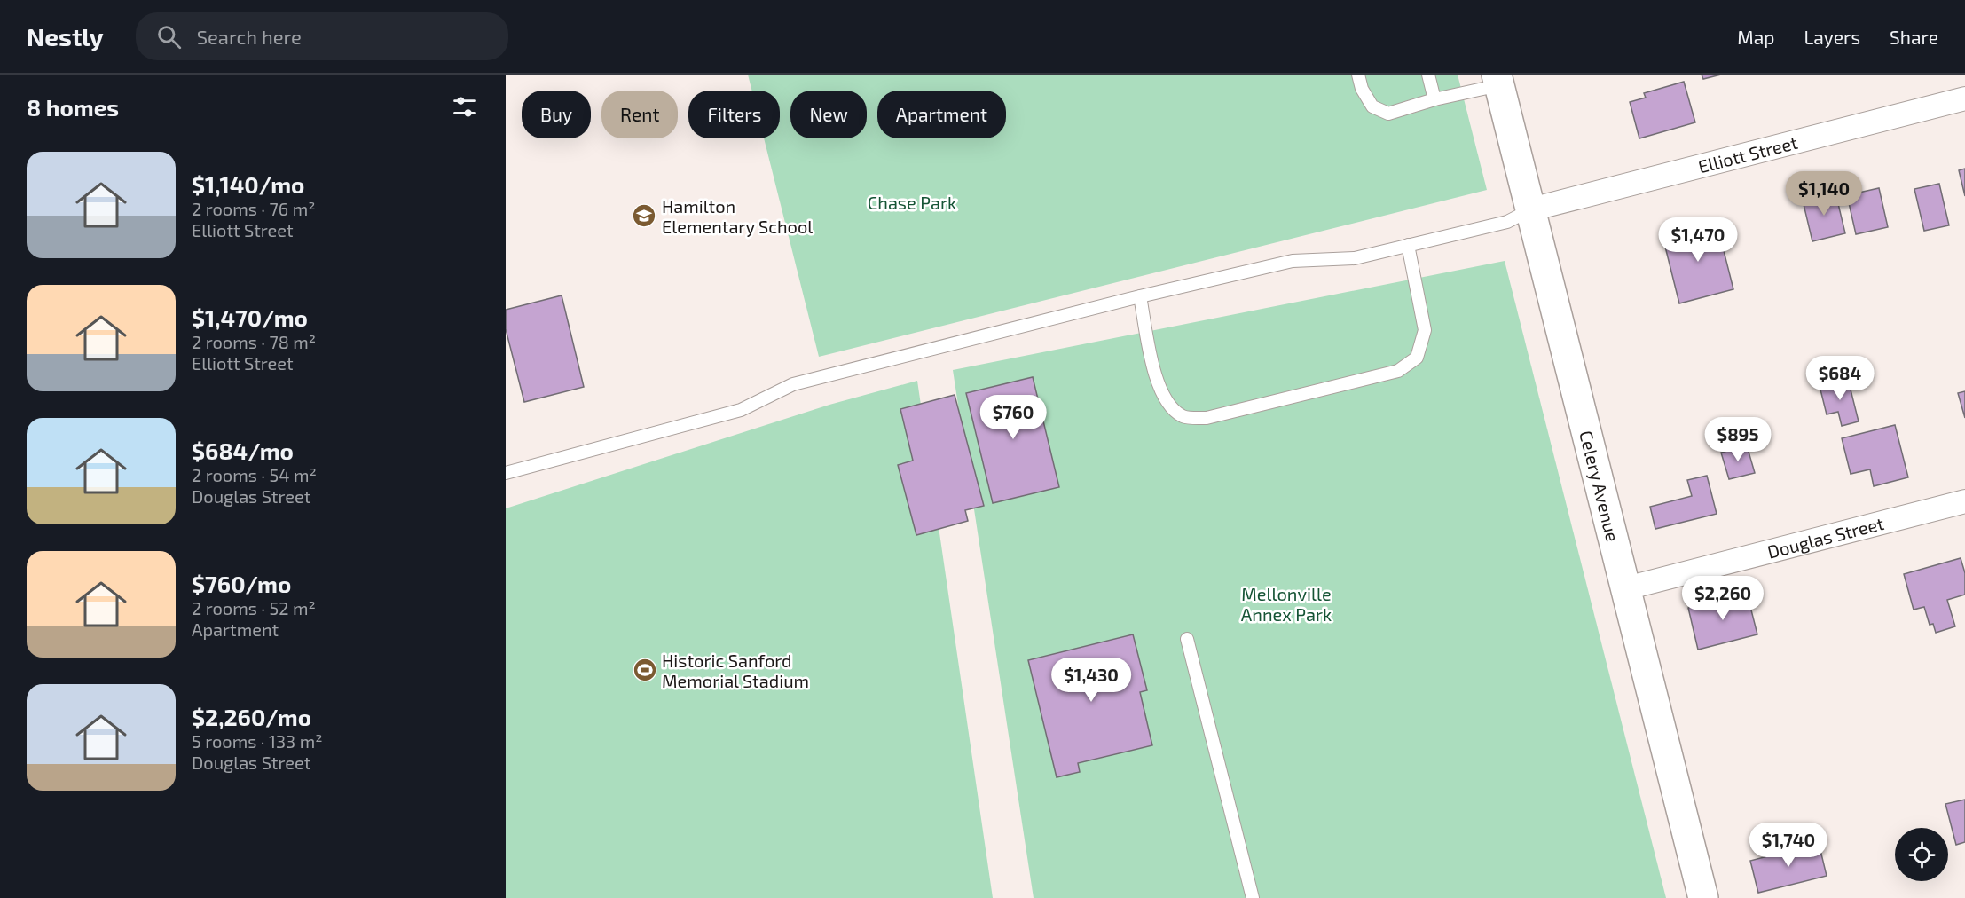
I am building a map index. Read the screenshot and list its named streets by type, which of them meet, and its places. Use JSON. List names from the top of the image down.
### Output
{
  "streets": {
    "main road": ["Celery Avenue"],
    "street": ["Elliott Street", "Douglas Street"]
  },
  "crossings": [
    ["Elliott Street", "Celery Avenue"],
    ["Celery Avenue", "Douglas Street"]
  ],
  "parks": ["Chase Park", "Mellonville Annex Park"],
  "places": {
    "school or university": ["Hamilton Elementary School"],
    "sports": ["Historic Sanford Memorial Stadium"]
  },
  "page": {
    "header": "Nestly",
    "search": "Search here",
    "nav": ["Map", "Layers", "Share"],
    "heading": "8 homes",
    "chip": [
      "Buy",
      "Rent",
      "Filters",
      "New",
      "Apartment"
    ],
    "list": [
      {
        "name": "$1,140/mo",
        "note": "2 rooms · 76 m² · Elliott Street"
      },
      {
        "name": "$1,470/mo",
        "note": "2 rooms · 78 m² · Elliott Street"
      },
      {
        "name": "$684/mo",
        "note": "2 rooms · 54 m² · Douglas Street"
      },
      {
        "name": "$760/mo",
        "note": "2 rooms · 52 m² · Apartment"
      },
      {
        "name": "$2,260/mo",
        "note": "5 rooms · 133 m² · Douglas Street"
      }
    ],
    "price": [
      "$1,140",
      "$1,470",
      "$684",
      "$760",
      "$895",
      "$2,260",
      "$1,430",
      "$1,740"
    ]
  }
}
